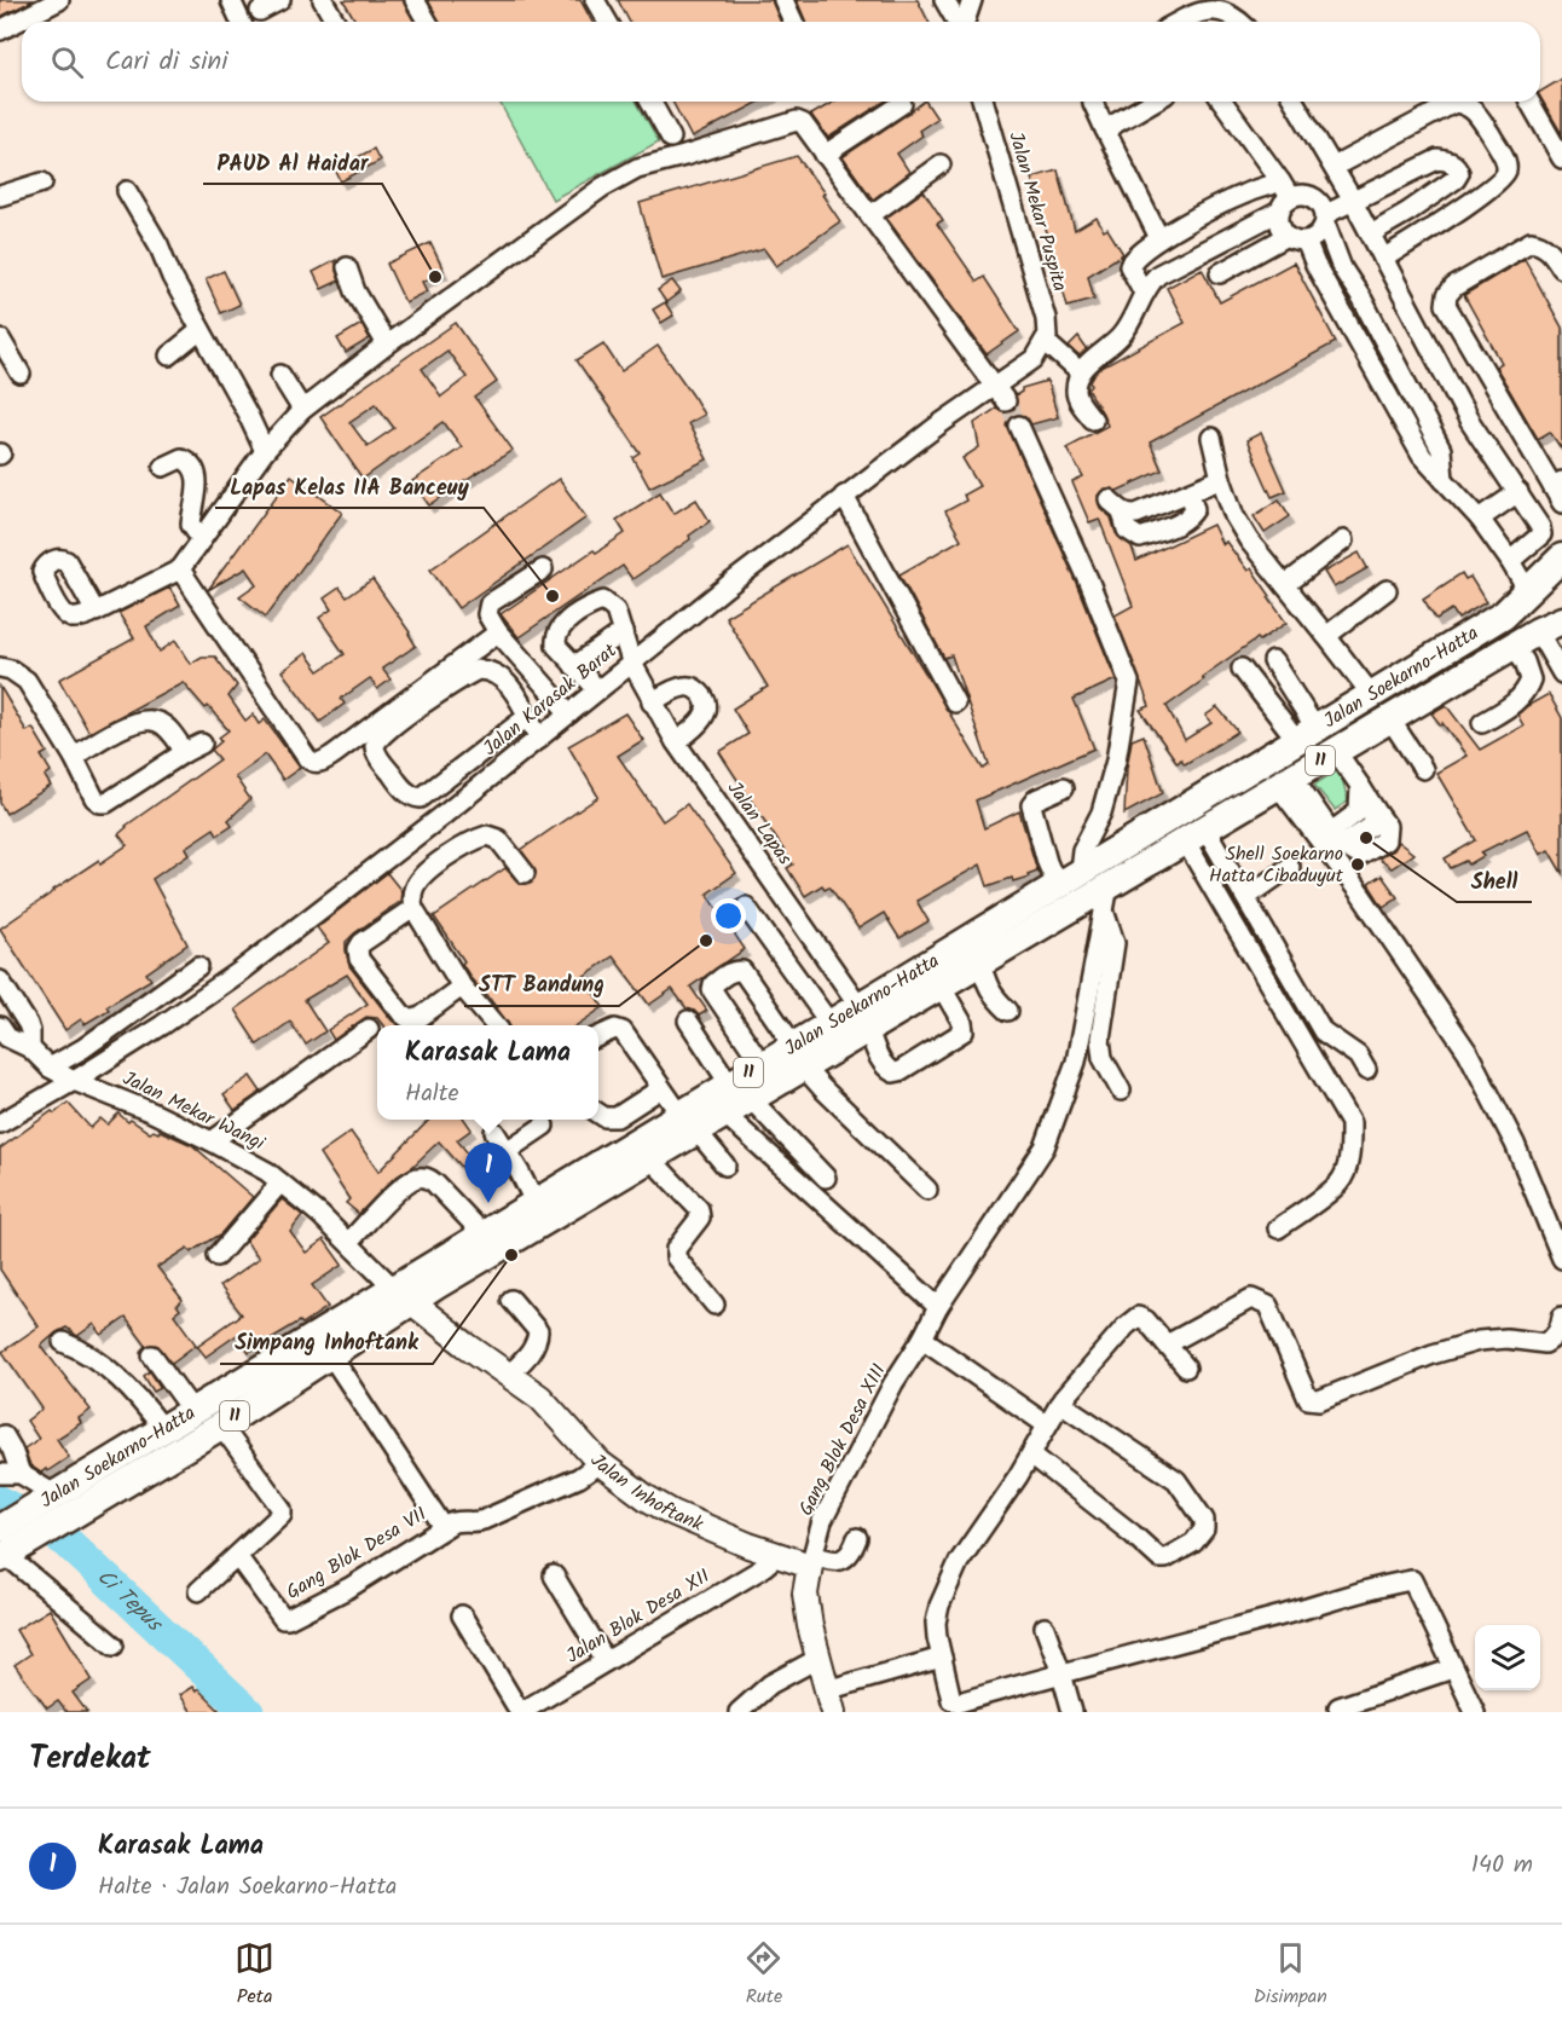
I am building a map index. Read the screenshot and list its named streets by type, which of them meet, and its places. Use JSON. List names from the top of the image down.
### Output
{
  "streets": {
    "highway": ["Jalan Soekarno-Hatta", "11"],
    "main road": ["Jalan Inhoftank"],
    "street": [
      "Jalan Mekar Puspita",
      "Jalan Karasak Barat",
      "Jalan Lapas",
      "Jalan Mekar Wangi",
      "Gang Blok Desa XIII",
      "Gang Blok Desa VII",
      "Jalan Blok Desa XII"
    ]
  },
  "crossings": [
    ["Jalan Mekar Puspita", "Jalan Karasak Barat"],
    ["Jalan Soekarno-Hatta", "11"],
    ["Jalan Soekarno-Hatta", "Jalan Lapas"],
    ["Jalan Soekarno-Hatta", "Jalan Mekar Wangi"],
    ["Jalan Soekarno-Hatta", "Gang Blok Desa XIII"],
    ["Jalan Soekarno-Hatta", "Jalan Inhoftank"],
    ["Jalan Karasak Barat", "Jalan Lapas"],
    ["Jalan Karasak Barat", "Jalan Mekar Wangi"],
    ["Jalan Mekar Wangi", "Jalan Inhoftank"],
    ["Gang Blok Desa XIII", "Jalan Inhoftank"],
    ["Jalan Inhoftank", "Gang Blok Desa VII"],
    ["Jalan Inhoftank", "Jalan Blok Desa XII"]
  ],
  "water": ["Ci Tepus"],
  "places": [
    "PAUD Al Haidar",
    "Lapas Kelas IIA Banceuy",
    "Shell",
    "Shell Soekarno Hatta Cibaduyut",
    "STT Bandung",
    "Simpang Inhoftank"
  ],
  "page": {
    "search": "Cari di sini",
    "popup": ["Karasak Lama", "Halte"],
    "pins": "1",
    "heading": "Terdekat",
    "list": [
      {
        "mark": "1",
        "name": "Karasak Lama",
        "note": "Halte · Jalan Soekarno-Hatta",
        "value": "140 m"
      }
    ],
    "nav": ["Peta", "Rute", "Disimpan"]
  }
}
